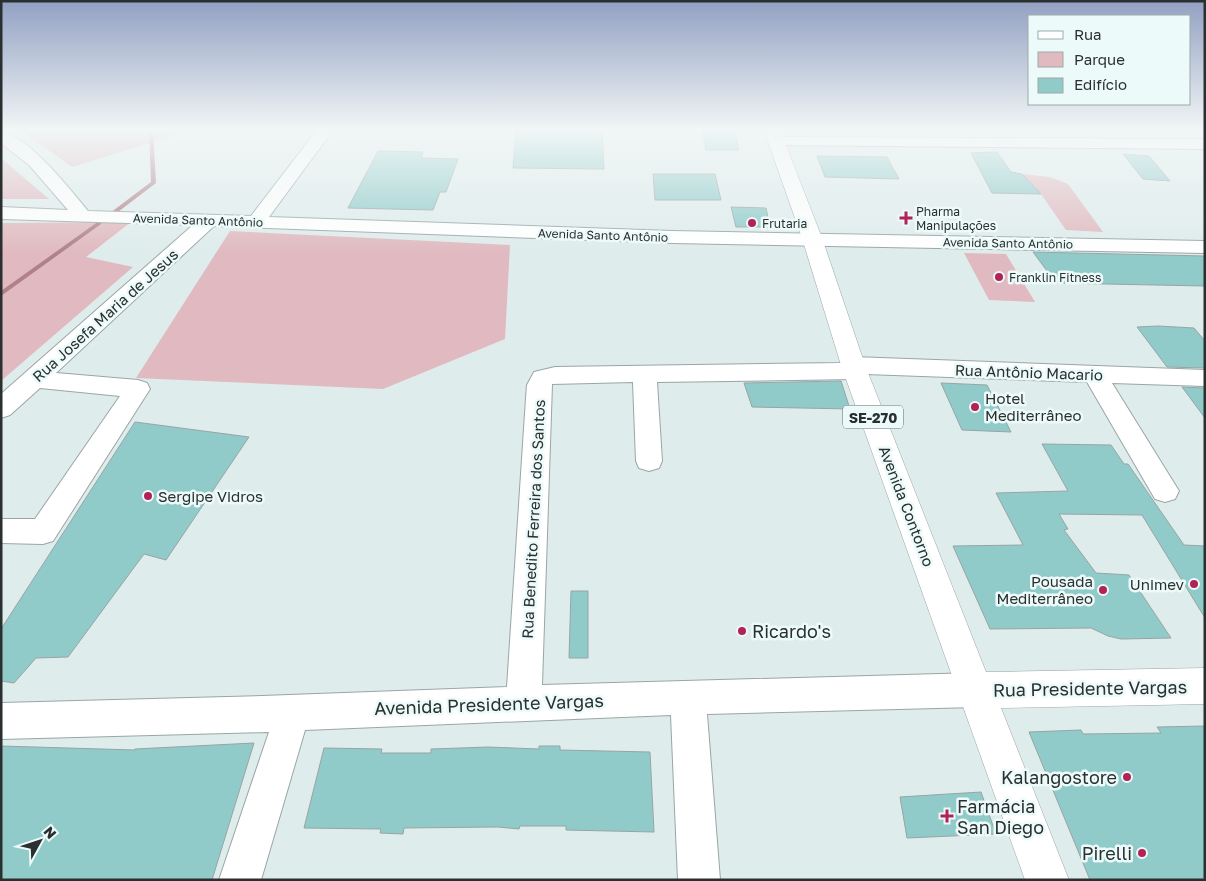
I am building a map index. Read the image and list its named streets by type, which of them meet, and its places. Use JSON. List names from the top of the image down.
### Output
{
  "streets": {
    "main road": ["SE-270", "Avenida Contorno", "Rua Presidente Vargas"],
    "street": [
      "Avenida Santo Antônio",
      "Rua Josefa Maria de Jesus",
      "Rua Antônio Macario",
      "Rua Benedito Ferreira dos Santos",
      "Avenida Presidente Vargas"
    ]
  },
  "crossings": [
    ["Avenida Santo Antônio", "Rua Josefa Maria de Jesus"],
    ["Avenida Santo Antônio", "Avenida Contorno"],
    ["Rua Antônio Macario", "Avenida Contorno"],
    ["Rua Antônio Macario", "Rua Benedito Ferreira dos Santos"],
    ["Avenida Contorno", "Rua Benedito Ferreira dos Santos"],
    ["Avenida Contorno", "Rua Presidente Vargas"],
    ["Avenida Contorno", "Avenida Presidente Vargas"],
    ["Rua Benedito Ferreira dos Santos", "Avenida Presidente Vargas"],
    ["Rua Presidente Vargas", "Avenida Presidente Vargas"]
  ],
  "places": {
    "health": ["Pharma Manipulações", "Farmácia San Diego"],
    "other": [
      "Frutaria",
      "Franklin Fitness",
      "Hotel Mediterrâneo",
      "Sergipe Vidros",
      "Unimev",
      "Pousada Mediterrâneo",
      "Ricardo's",
      "Kalangostore",
      "Pirelli"
    ]
  },
  "legend": ["Rua", "Parque", "Edifício"],
  "north": "top right"
}
